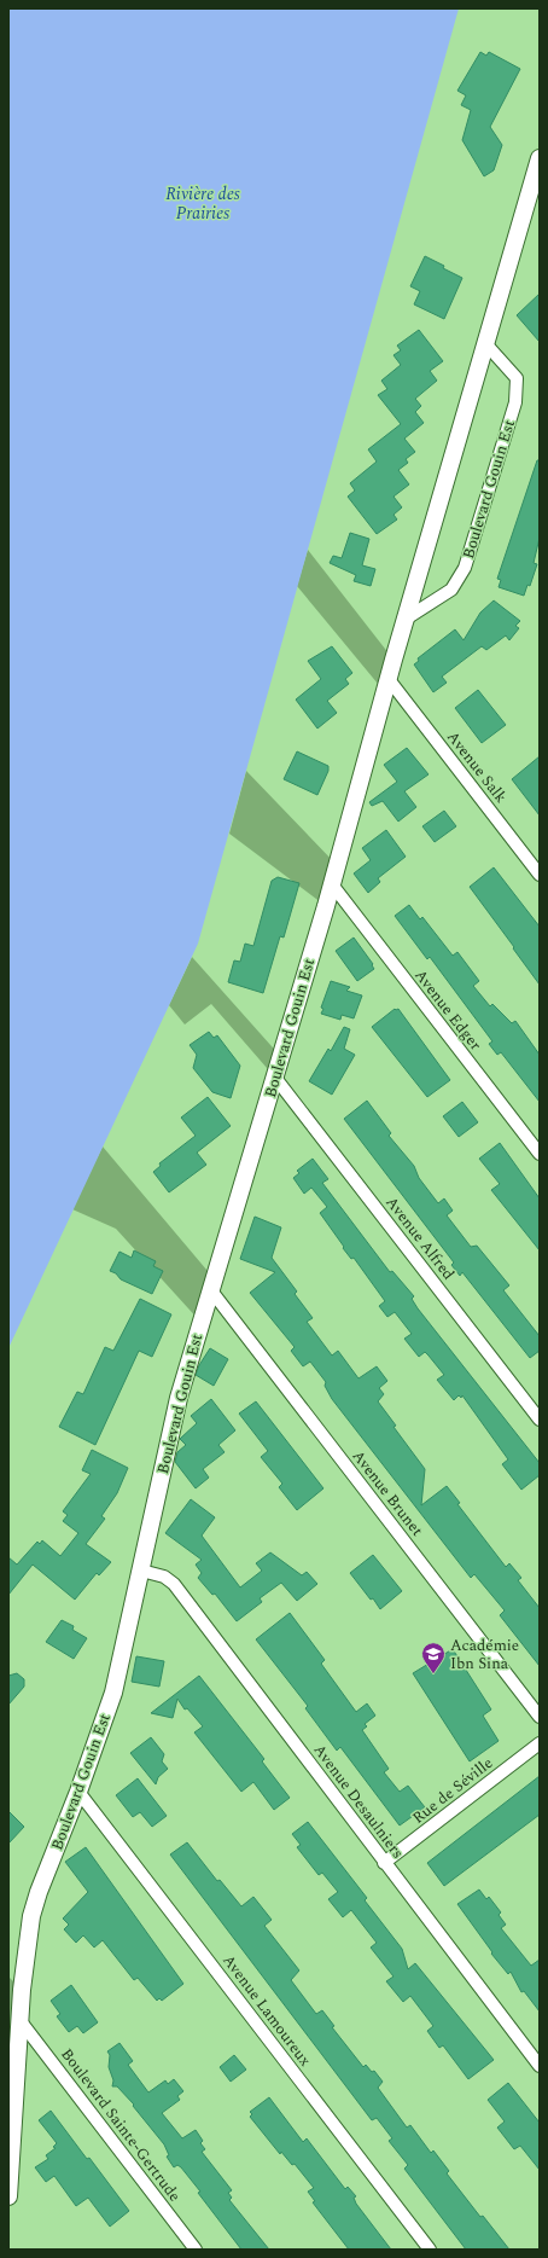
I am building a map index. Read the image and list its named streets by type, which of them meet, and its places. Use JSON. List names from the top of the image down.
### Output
{
  "streets": {
    "street": [
      "Boulevard Gouin Est",
      "Avenue Salk",
      "Avenue Edger",
      "Avenue Alfred",
      "Avenue Brunet",
      "Rue de Séville",
      "Avenue Desaulniers",
      "Avenue Lamoureux",
      "Boulevard Sainte-Gertrude"
    ]
  },
  "crossings": [
    ["Boulevard Gouin Est", "Avenue Salk"],
    ["Boulevard Gouin Est", "Avenue Edger"],
    ["Boulevard Gouin Est", "Avenue Alfred"],
    ["Boulevard Gouin Est", "Avenue Brunet"],
    ["Boulevard Gouin Est", "Avenue Desaulniers"],
    ["Boulevard Gouin Est", "Avenue Lamoureux"],
    ["Boulevard Gouin Est", "Boulevard Sainte-Gertrude"],
    ["Rue de Séville", "Avenue Desaulniers"]
  ],
  "water": ["Rivière des Prairies"],
  "places": {
    "school or university": ["Académie Ibn Sina"]
  }
}
